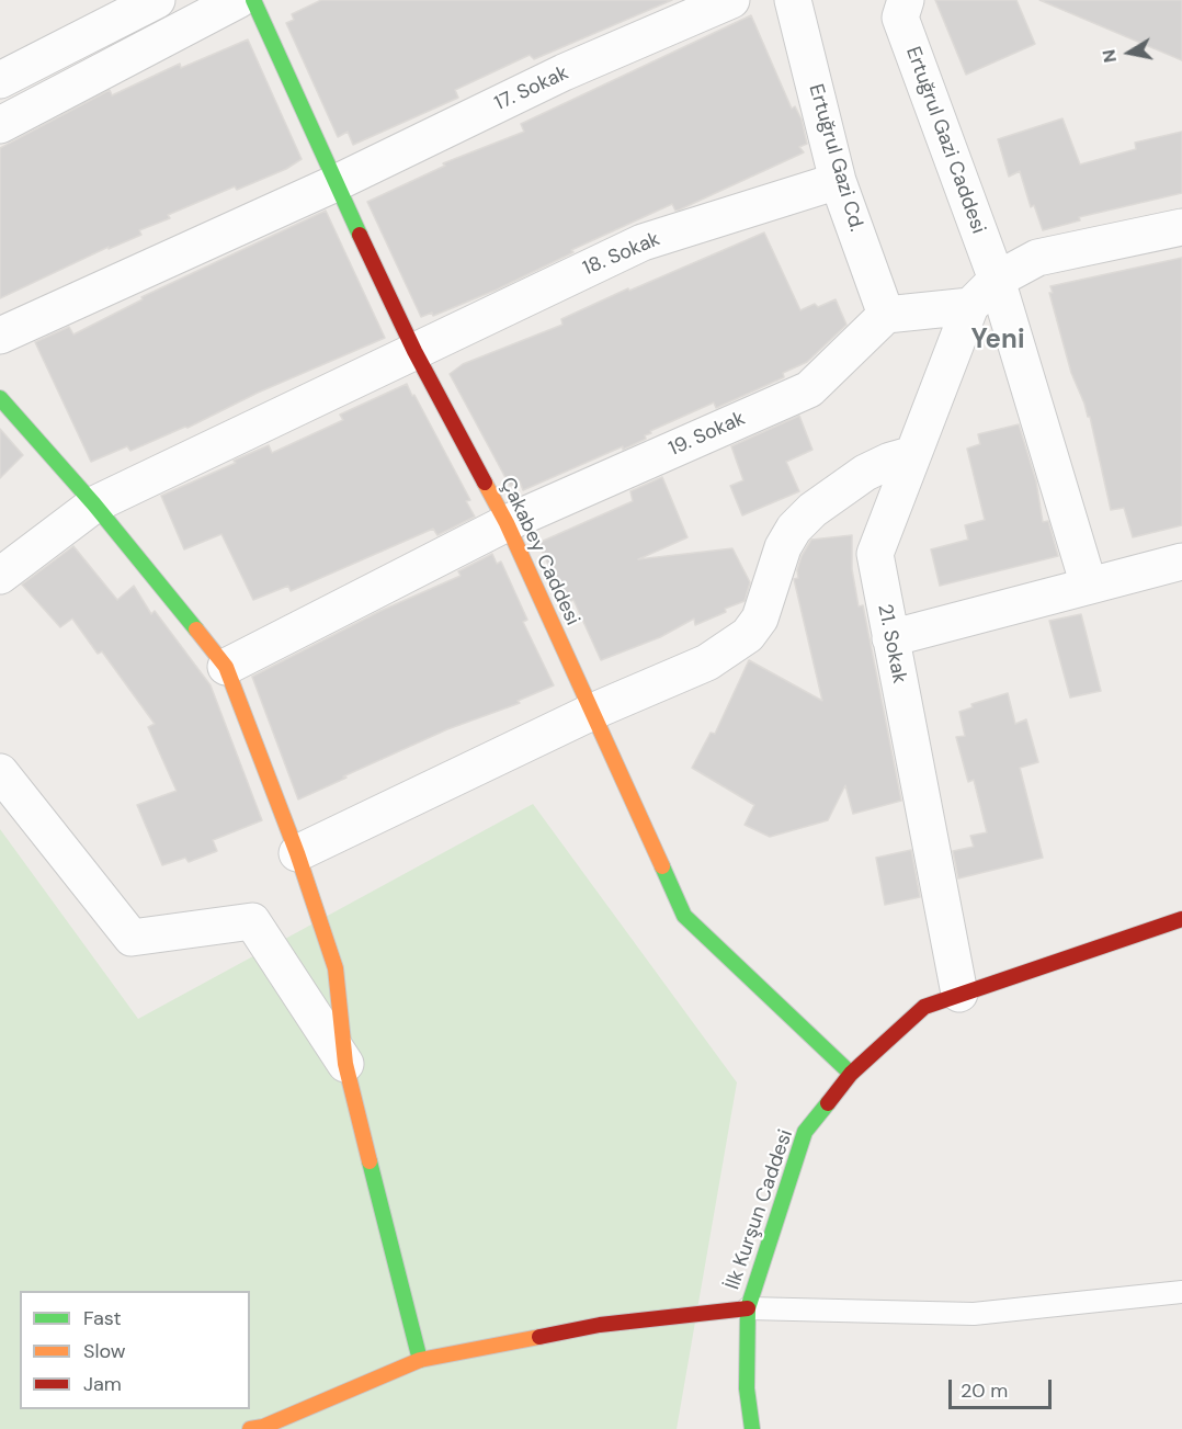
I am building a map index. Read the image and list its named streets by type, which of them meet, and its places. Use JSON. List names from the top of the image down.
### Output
{
  "streets": {
    "street": [
      "17. Sokak",
      "Ertuğrul Gazi Caddesi",
      "Ertuğrul Gazi Cd.",
      "18. Sokak",
      "19. Sokak",
      "Çakabey Caddesi",
      "21. Sokak",
      "İlk Kurşun Caddesi"
    ]
  },
  "crossings": [
    ["17. Sokak", "Çakabey Caddesi"],
    ["Ertuğrul Gazi Cd.", "18. Sokak"],
    ["Ertuğrul Gazi Cd.", "19. Sokak"],
    ["18. Sokak", "Çakabey Caddesi"],
    ["19. Sokak", "Çakabey Caddesi"],
    ["Çakabey Caddesi", "İlk Kurşun Caddesi"],
    ["21. Sokak", "İlk Kurşun Caddesi"]
  ],
  "districts": ["Yeni"],
  "legend": ["Fast", "Slow", "Jam"],
  "scale_bar": "20 m",
  "north": "left"
}
